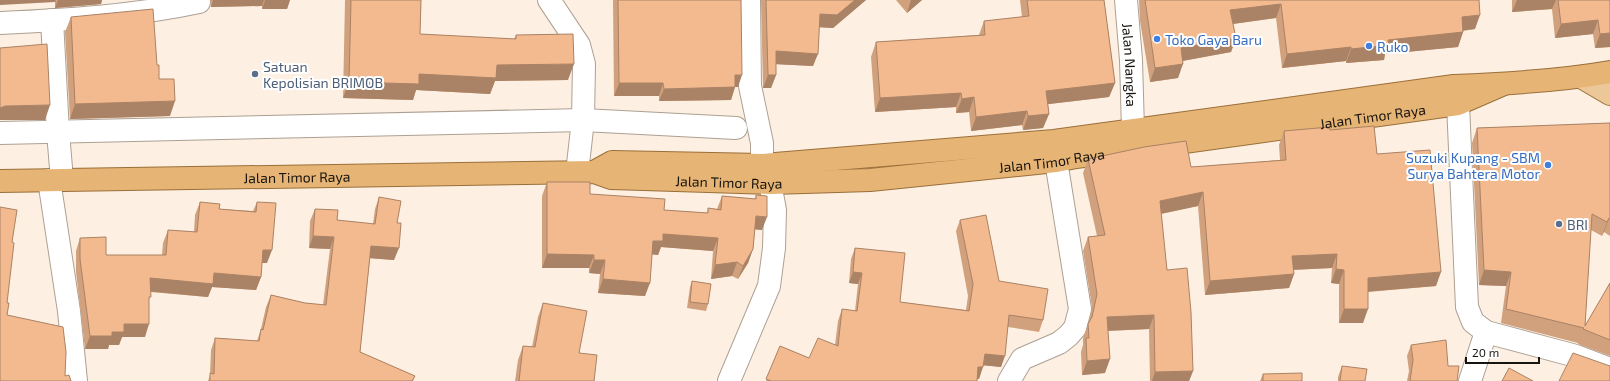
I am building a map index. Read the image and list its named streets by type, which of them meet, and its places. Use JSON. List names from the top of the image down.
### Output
{
  "streets": {
    "highway": ["Jalan Timor Raya"],
    "street": ["Jalan Nangka"]
  },
  "crossings": [
    ["Jalan Nangka", "Jalan Timor Raya"]
  ],
  "places": [
    "Toko Gaya Baru",
    "Ruko",
    "Satuan Kepolisian BRIMOB",
    "Suzuki Kupang - SBM Surya Bahtera Motor",
    "BRI"
  ],
  "scale_bar": "20 m"
}
